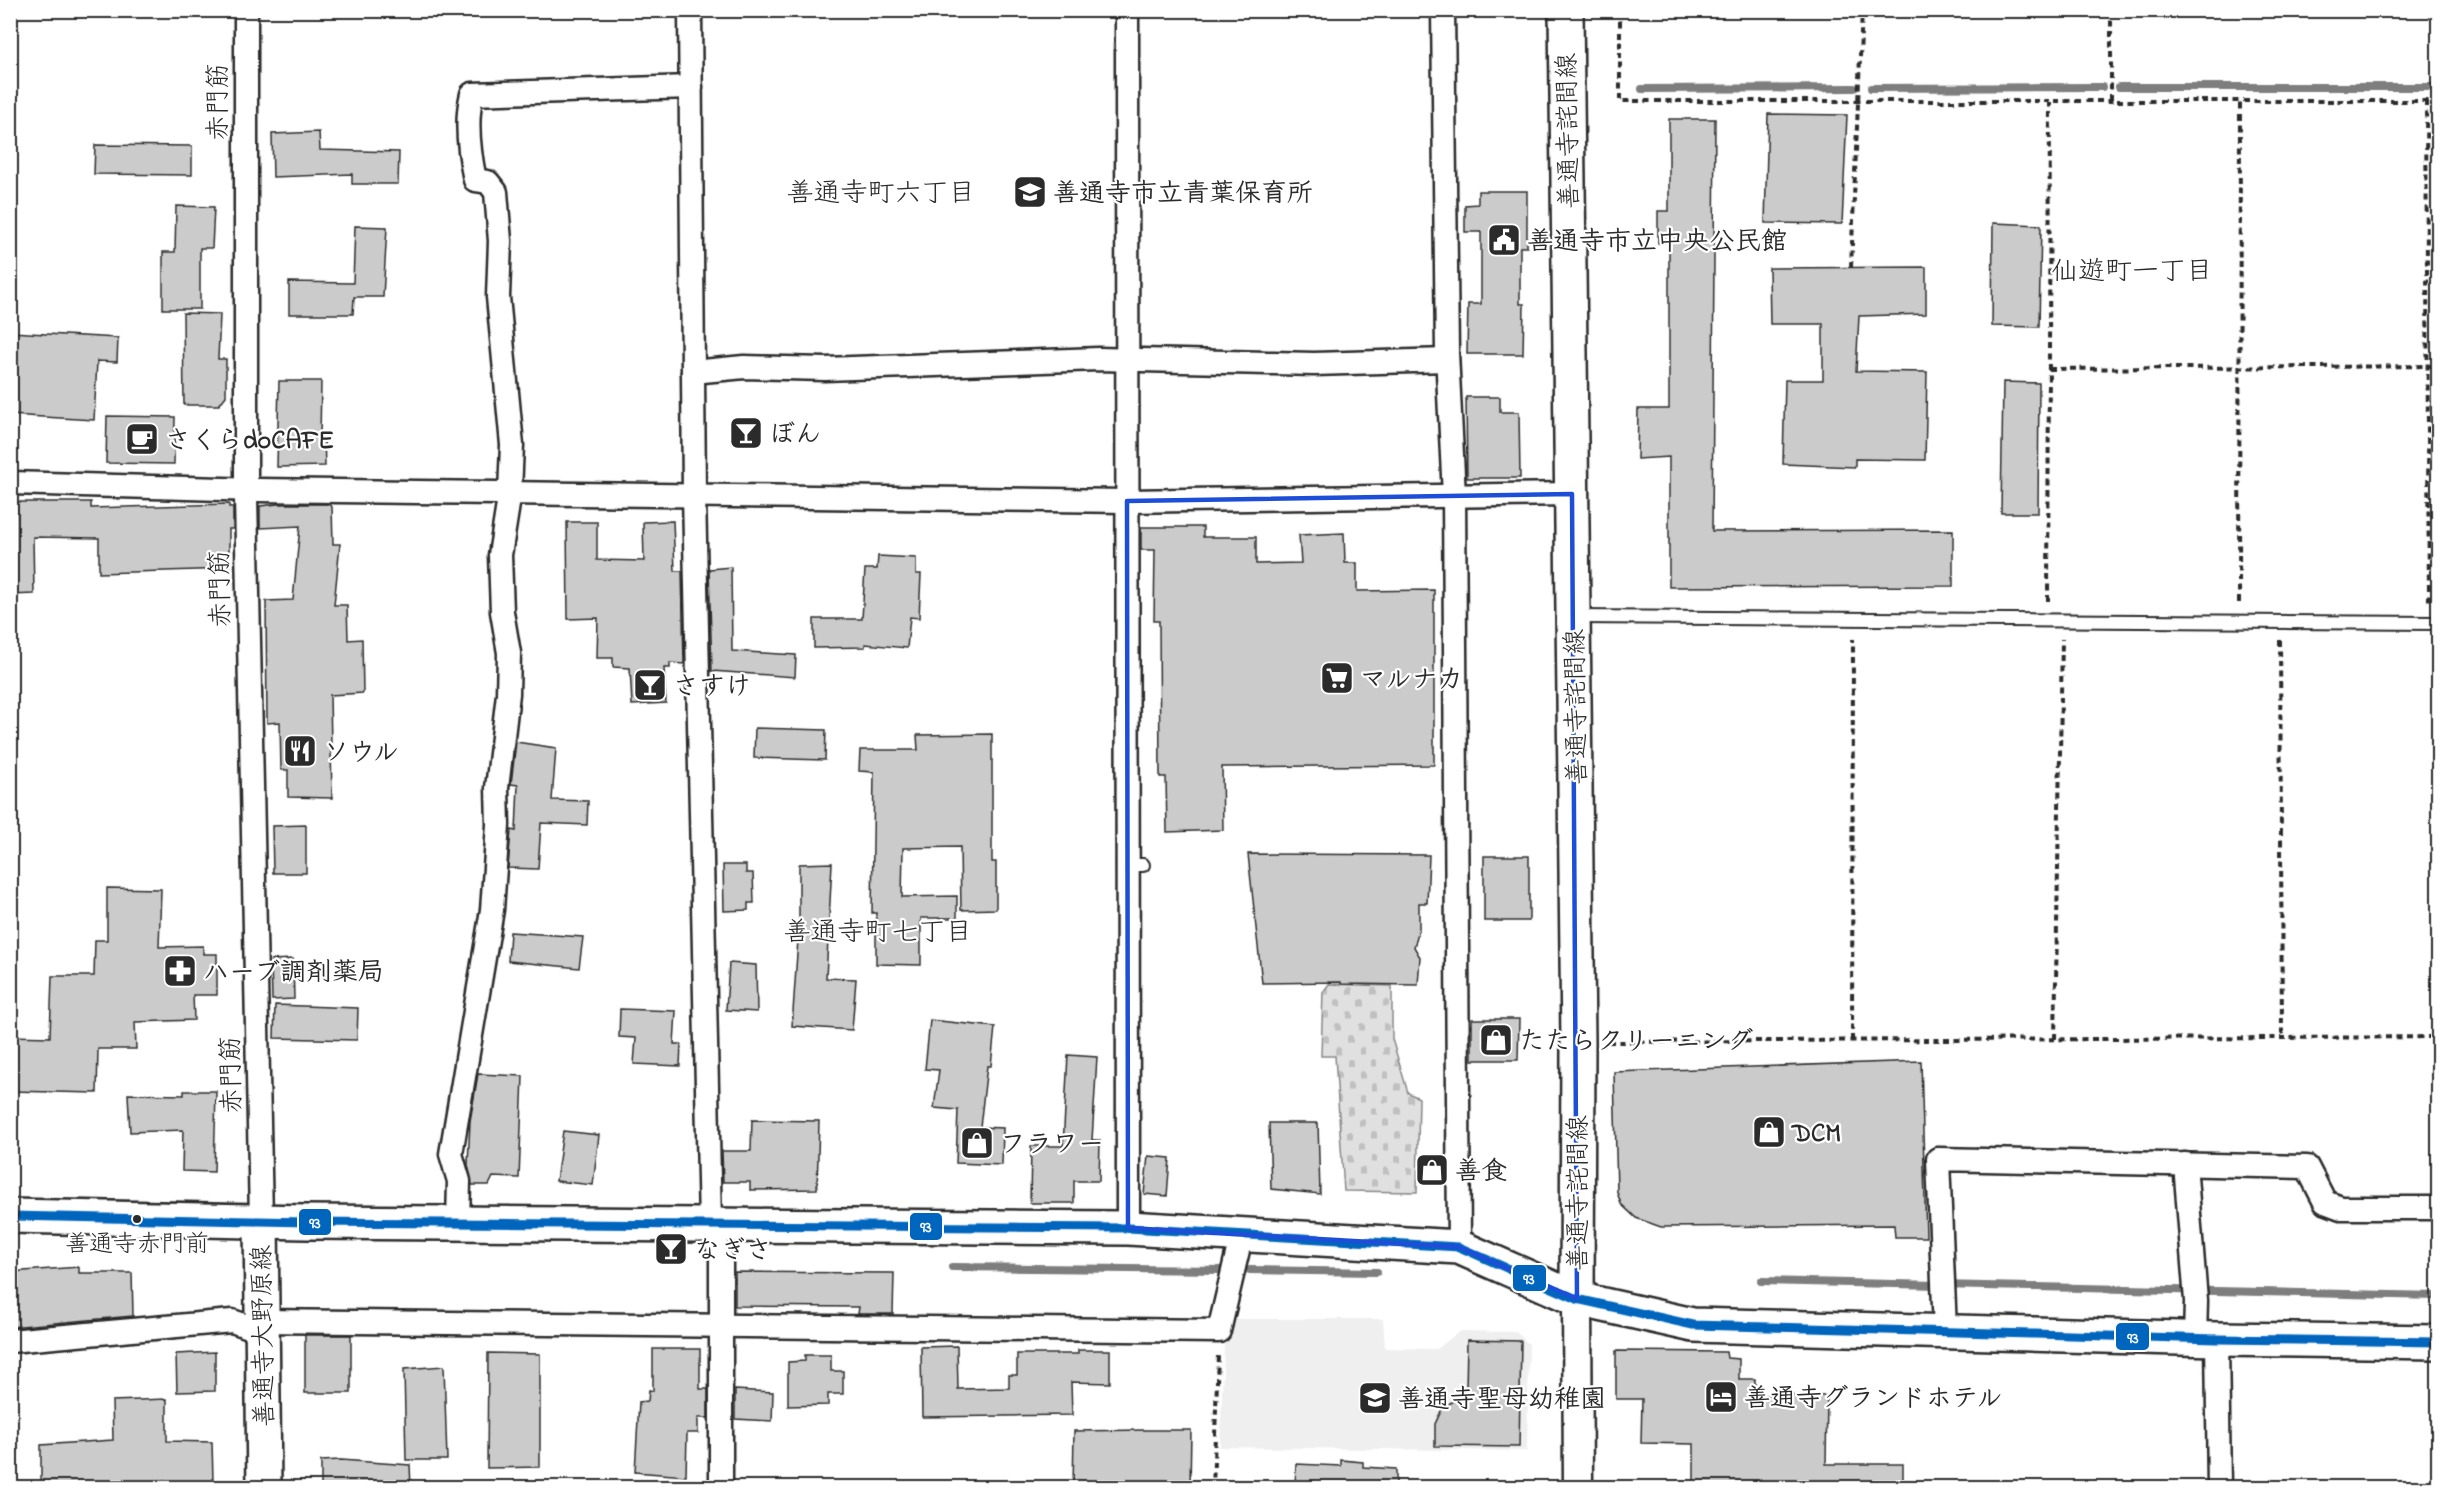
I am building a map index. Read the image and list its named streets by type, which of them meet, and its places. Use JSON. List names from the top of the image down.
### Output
{
  "streets": {
    "main road": ["善通寺詫間線", "善通寺大野原線"],
    "street": ["赤門筋"]
  },
  "crossings": [
    ["赤門筋", "善通寺詫間線"],
    ["赤門筋", "善通寺大野原線"],
    ["善通寺詫間線", "善通寺大野原線"]
  ],
  "districts": ["善通寺町六丁目", "仙遊町一丁目", "善通寺町七丁目"],
  "places": {
    "school or university": ["善通寺市立青葉保育所", "善通寺聖母幼稚園"],
    "public building": ["善通寺市立中央公民館"],
    "bar": ["ぼん", "さすけ", "なぎさ"],
    "cafe": ["さくらdoCAFE"],
    "supermarket": ["マルナカ"],
    "restaurant": ["ソウル"],
    "pharmacy": ["ハーブ調剤薬局"],
    "shop": [
      "たたらクリーニング",
      "DCM",
      "フラワー",
      "善食"
    ],
    "other": ["善通寺赤門前"],
    "hotel": ["善通寺グランドホテル"]
  },
  "lines": ["transit line 93"]
}
